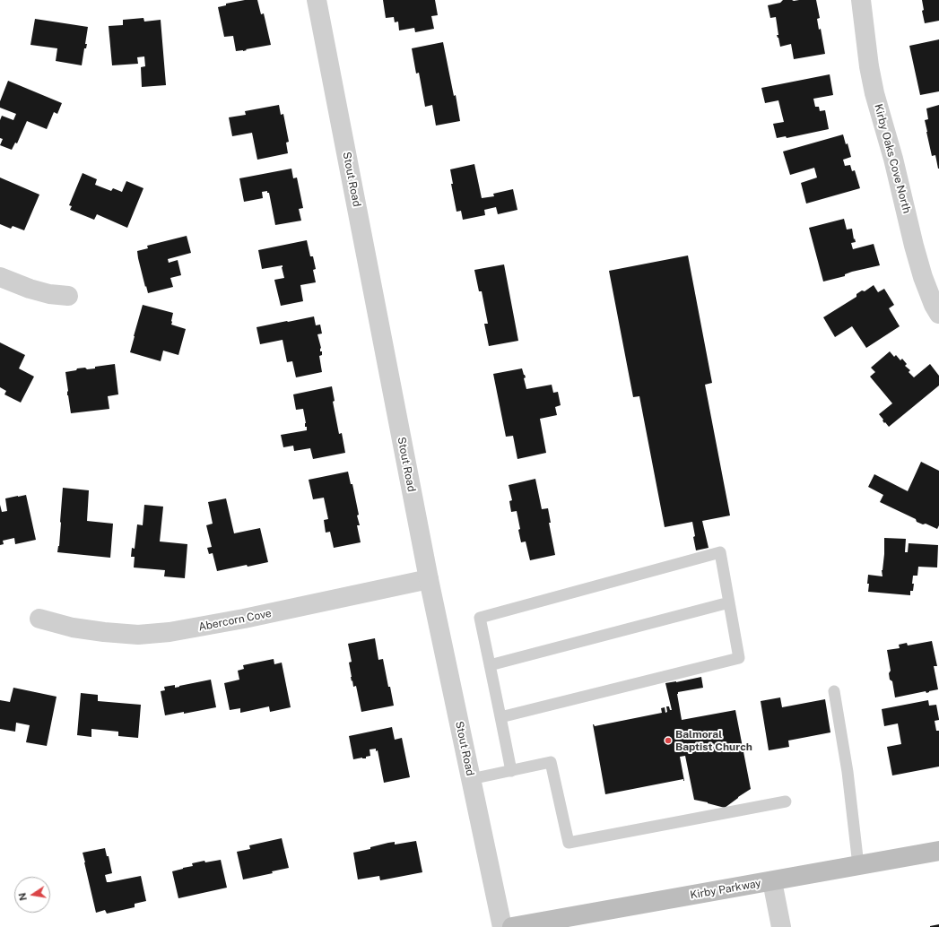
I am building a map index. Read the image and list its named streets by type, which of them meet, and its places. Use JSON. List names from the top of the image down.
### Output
{
  "streets": {
    "main road": ["Kirby Parkway"],
    "street": ["Kirby Oaks Cove North", "Stout Road", "Abercorn Cove"]
  },
  "crossings": [
    ["Stout Road", "Abercorn Cove"]
  ],
  "places": ["Balmoral Baptist Church"],
  "north": "left"
}
